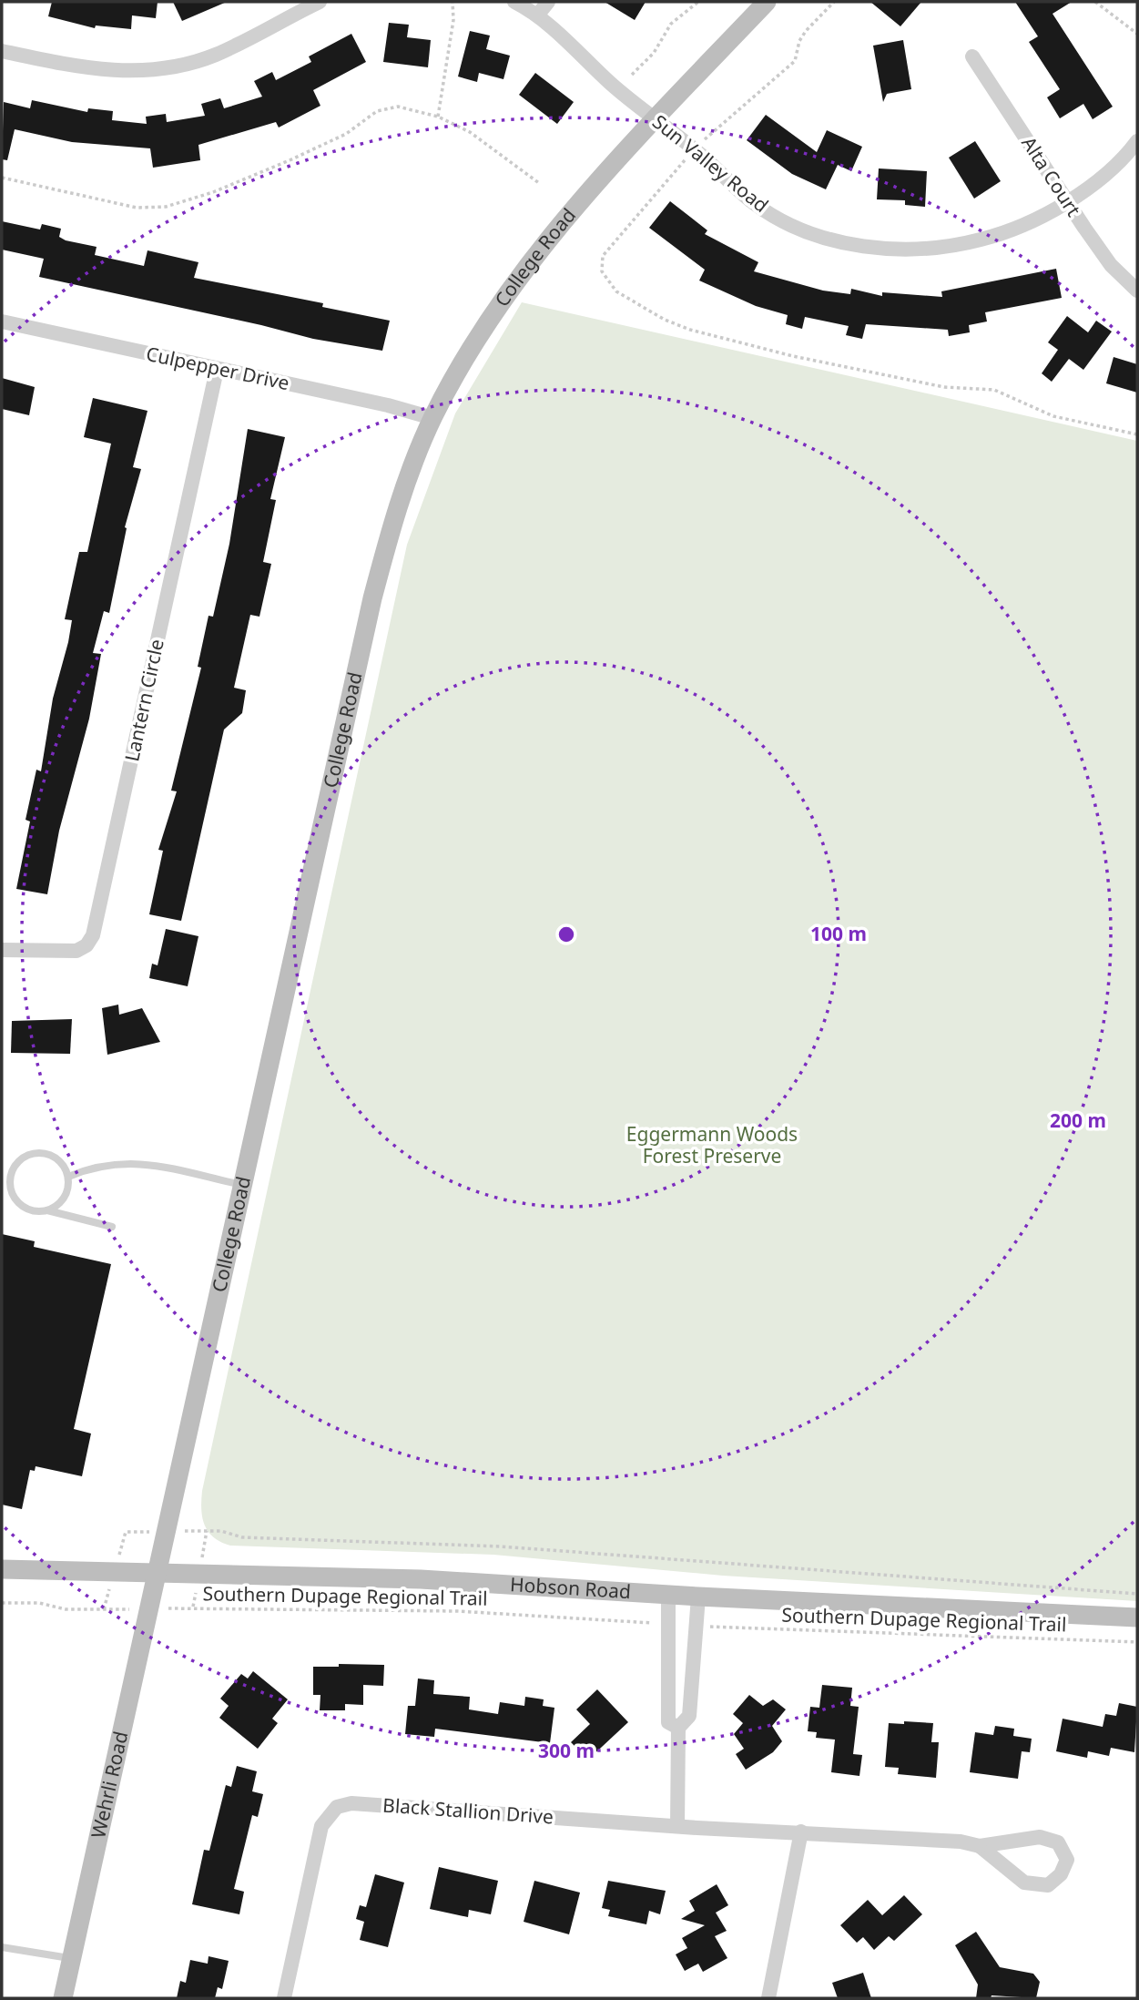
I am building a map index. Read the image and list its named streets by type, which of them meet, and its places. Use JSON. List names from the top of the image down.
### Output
{
  "streets": {
    "main road": ["College Road", "Hobson Road", "Wehrli Road"],
    "street": [
      "Sun Valley Road",
      "Alta Court",
      "Culpepper Drive",
      "Lantern Circle",
      "Black Stallion Drive"
    ],
    "path": ["Southern Dupage Regional Trail"]
  },
  "crossings": [
    ["Sun Valley Road", "Alta Court"],
    ["Sun Valley Road", "College Road"],
    ["College Road", "Culpepper Drive"],
    ["College Road", "Hobson Road"],
    ["College Road", "Wehrli Road"],
    ["Culpepper Drive", "Lantern Circle"],
    ["Hobson Road", "Wehrli Road"]
  ],
  "parks": ["Eggermann Woods Forest Preserve"],
  "rings": ["100 m", "200 m", "300 m"]
}
